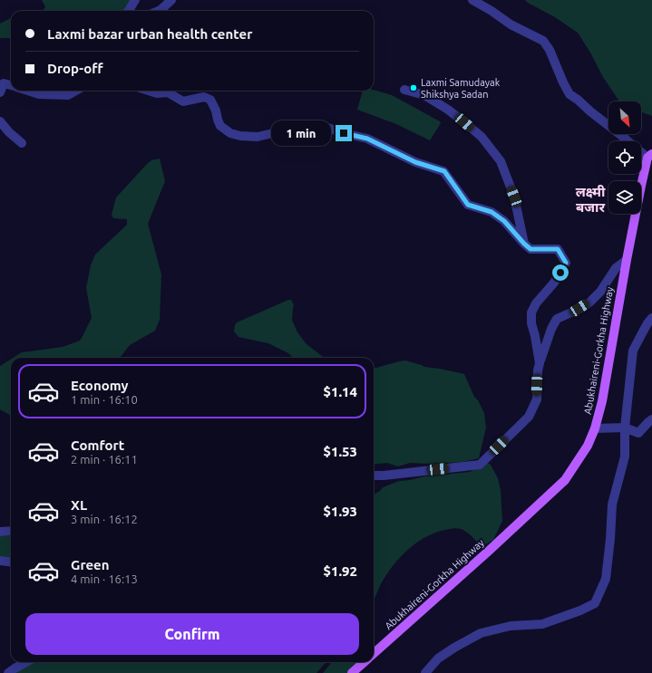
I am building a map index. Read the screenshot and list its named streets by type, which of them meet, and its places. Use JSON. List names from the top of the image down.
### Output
{
  "streets": {
    "main road": ["Abukhaireni-Gorkha Highway"]
  },
  "districts": ["लक्ष्मी बजार"],
  "places": ["Laxmi Samudayak Shikshya Sadan"],
  "north": "bottom right",
  "page": {
    "banner": ["Laxmi bazar urban health center", "Drop-off"],
    "bubble": "1 min",
    "list": [
      {
        "name": "Economy",
        "note": "1 min · 16:10",
        "value": "$1.14"
      },
      {
        "name": "Comfort",
        "note": "2 min · 16:11",
        "value": "$1.53"
      },
      {
        "name": "XL",
        "note": "3 min · 16:12",
        "value": "$1.93"
      },
      {
        "name": "Green",
        "note": "4 min · 16:13",
        "value": "$1.92"
      }
    ],
    "buttons": "Confirm"
  }
}
